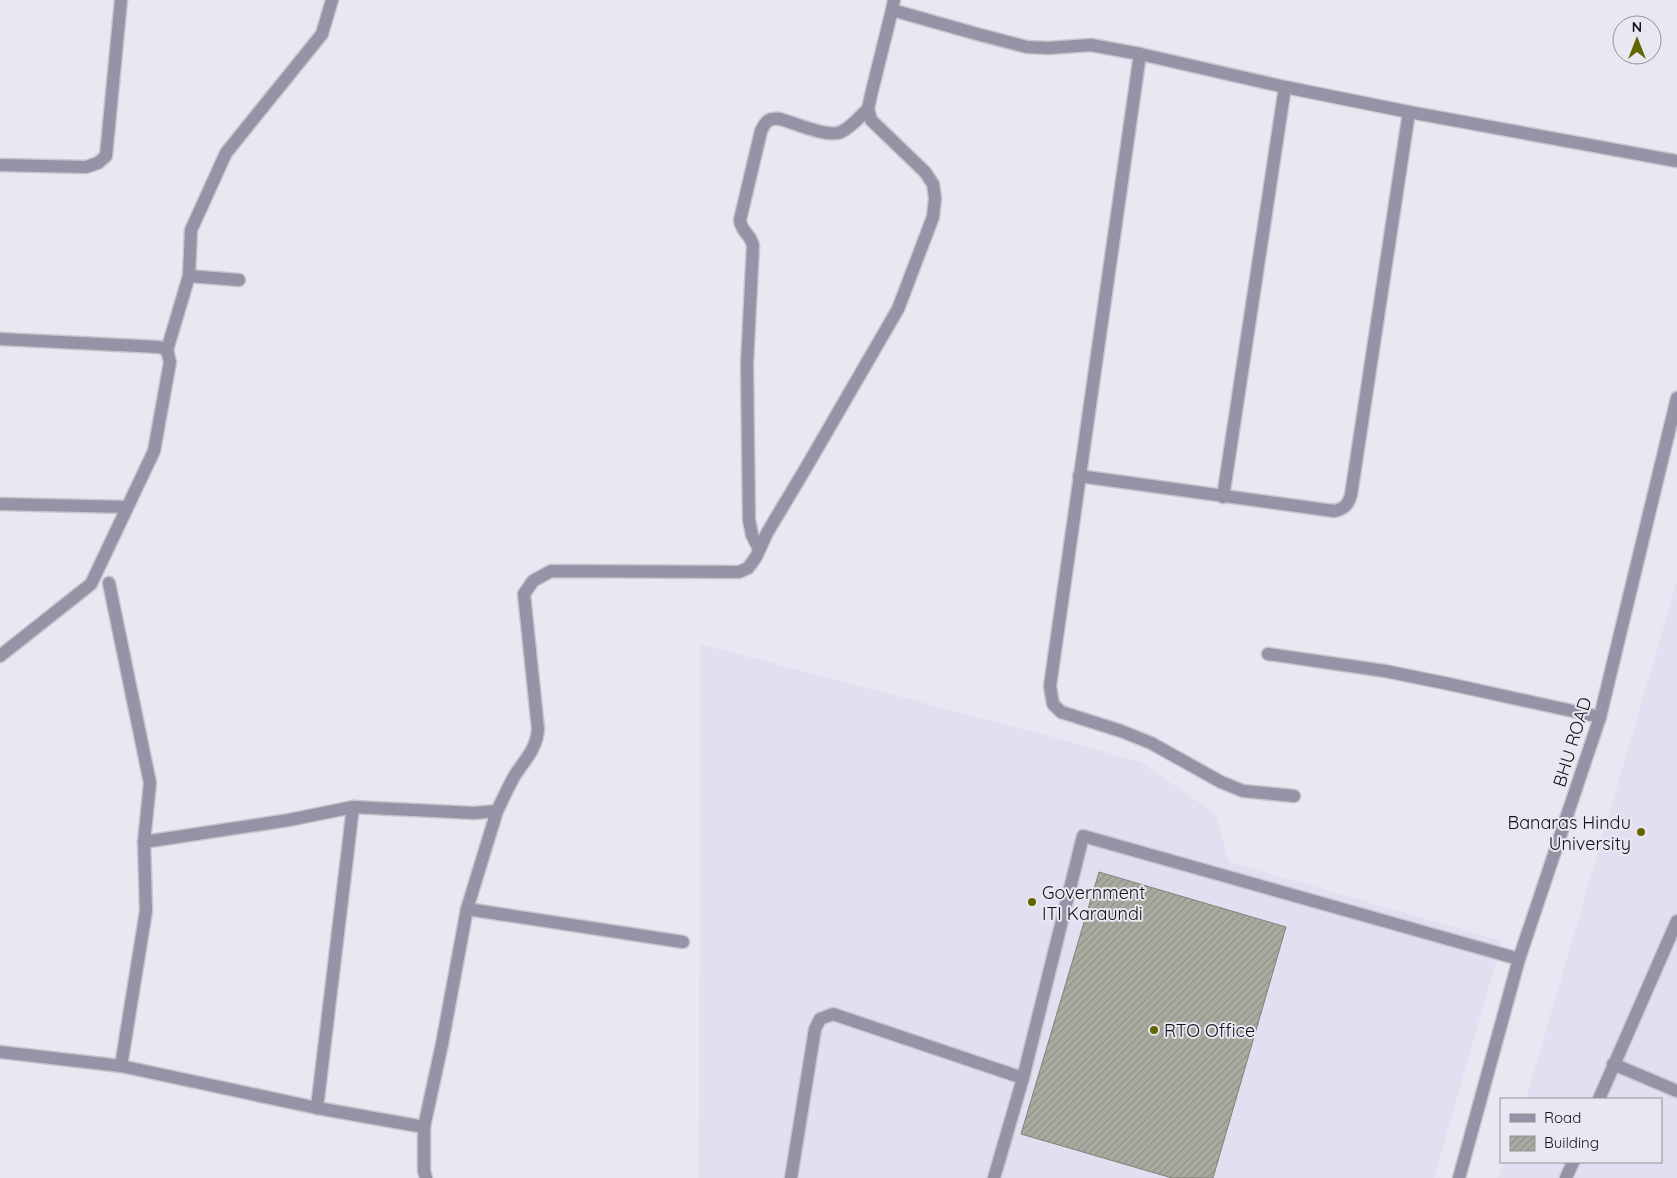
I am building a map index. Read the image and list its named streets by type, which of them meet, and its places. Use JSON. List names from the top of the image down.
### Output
{
  "streets": {
    "street": ["BHU ROAD"]
  },
  "places": ["Banaras Hindu University", "Government ITI Karaundi", "RTO Office"],
  "legend": ["Road", "Building"],
  "north": "top"
}
